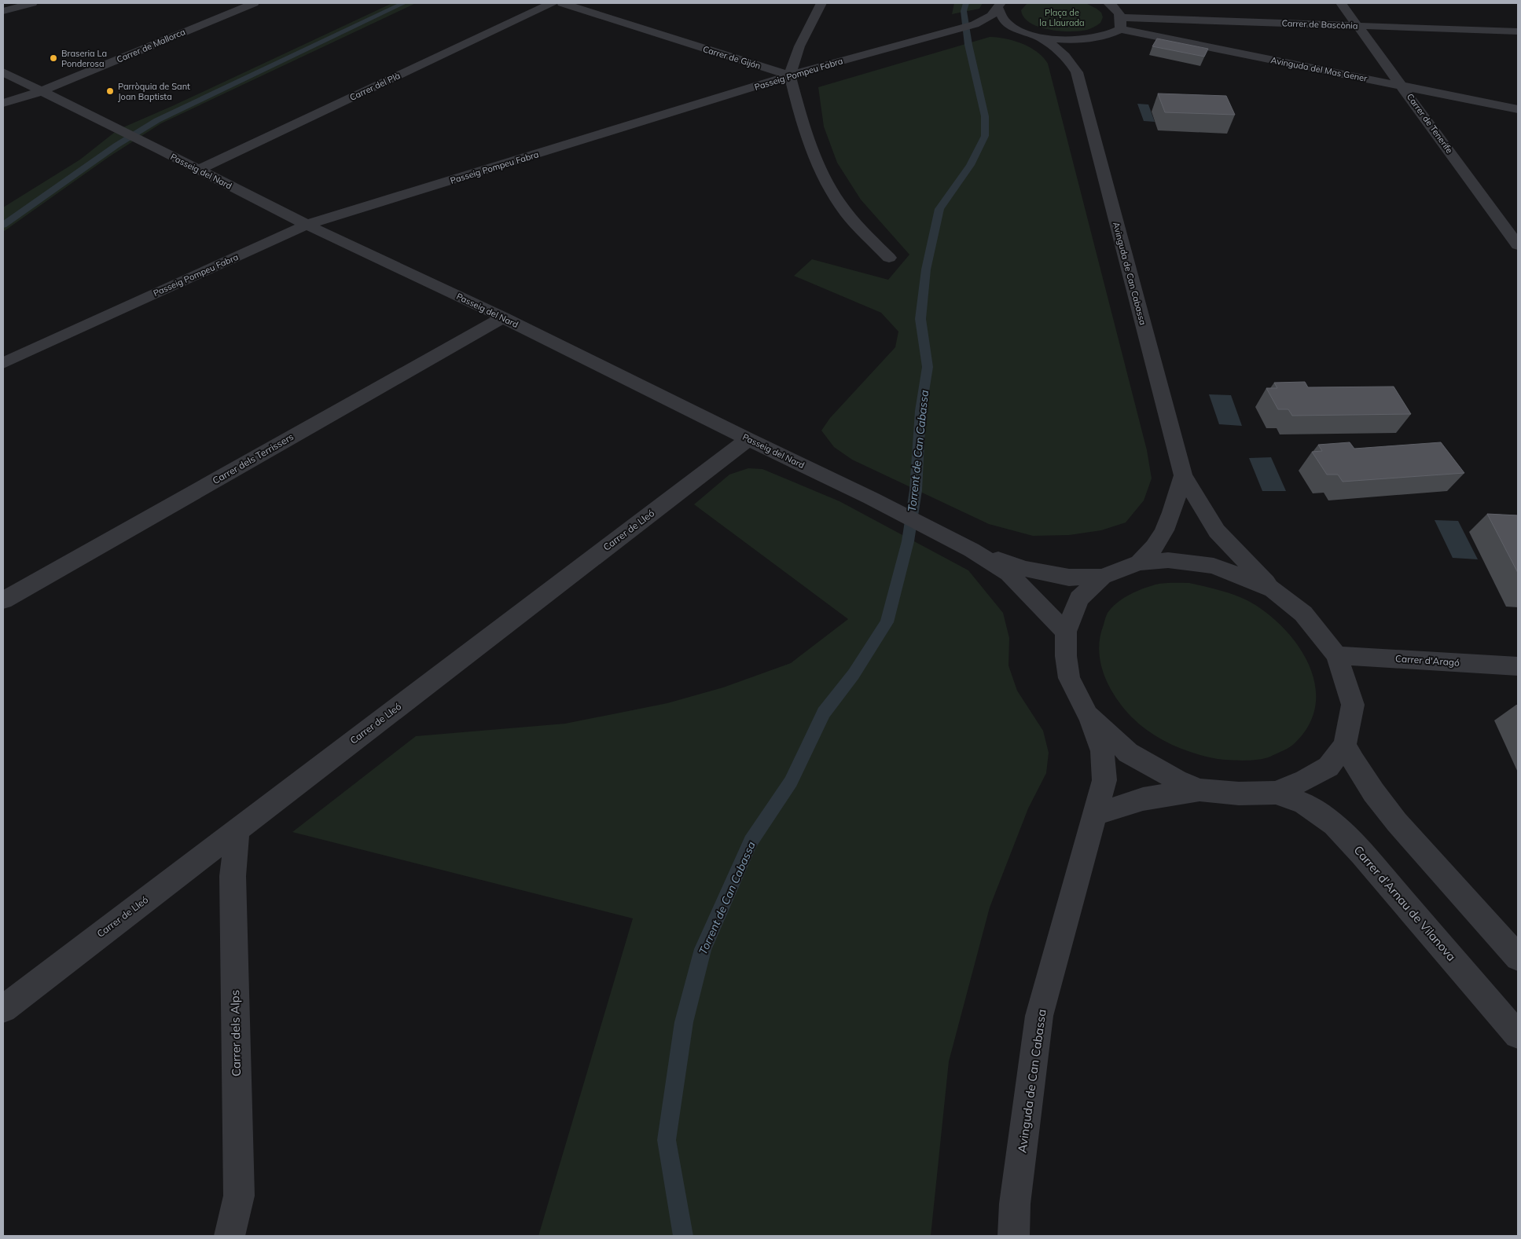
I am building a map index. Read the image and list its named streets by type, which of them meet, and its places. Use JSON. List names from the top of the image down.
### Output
{
  "streets": {
    "street": [
      "Carrer de Bascònia",
      "Carrer de Mallorca",
      "Carrer de Gijón",
      "Avinguda del Mas Gener",
      "Passeig Pompeu Fabra",
      "Carrer del Plà",
      "Carrer de Tenerife",
      "Passeig del Nard",
      "Avinguda de Can Cabassa",
      "Carrer dels Terrissers",
      "Carrer de Lleó",
      "Carrer d'Aragó",
      "Carrer d'Arnau de Vilanova",
      "Carrer dels Alps"
    ]
  },
  "crossings": [
    ["Carrer de Bascònia", "Avinguda del Mas Gener"],
    ["Carrer de Bascònia", "Carrer de Tenerife"],
    ["Carrer de Mallorca", "Passeig del Nard"],
    ["Carrer de Gijón", "Passeig Pompeu Fabra"],
    ["Avinguda del Mas Gener", "Carrer de Tenerife"],
    ["Passeig Pompeu Fabra", "Passeig del Nard"],
    ["Carrer del Plà", "Passeig del Nard"],
    ["Passeig del Nard", "Carrer dels Terrissers"],
    ["Passeig del Nard", "Carrer de Lleó"],
    ["Carrer de Lleó", "Carrer dels Alps"]
  ],
  "water": ["Torrent de Can Cabassa"],
  "parks": ["Plaça de la Llaurada"],
  "places": ["Braseria La Ponderosa", "Parròquia de Sant Joan Baptista"]
}
